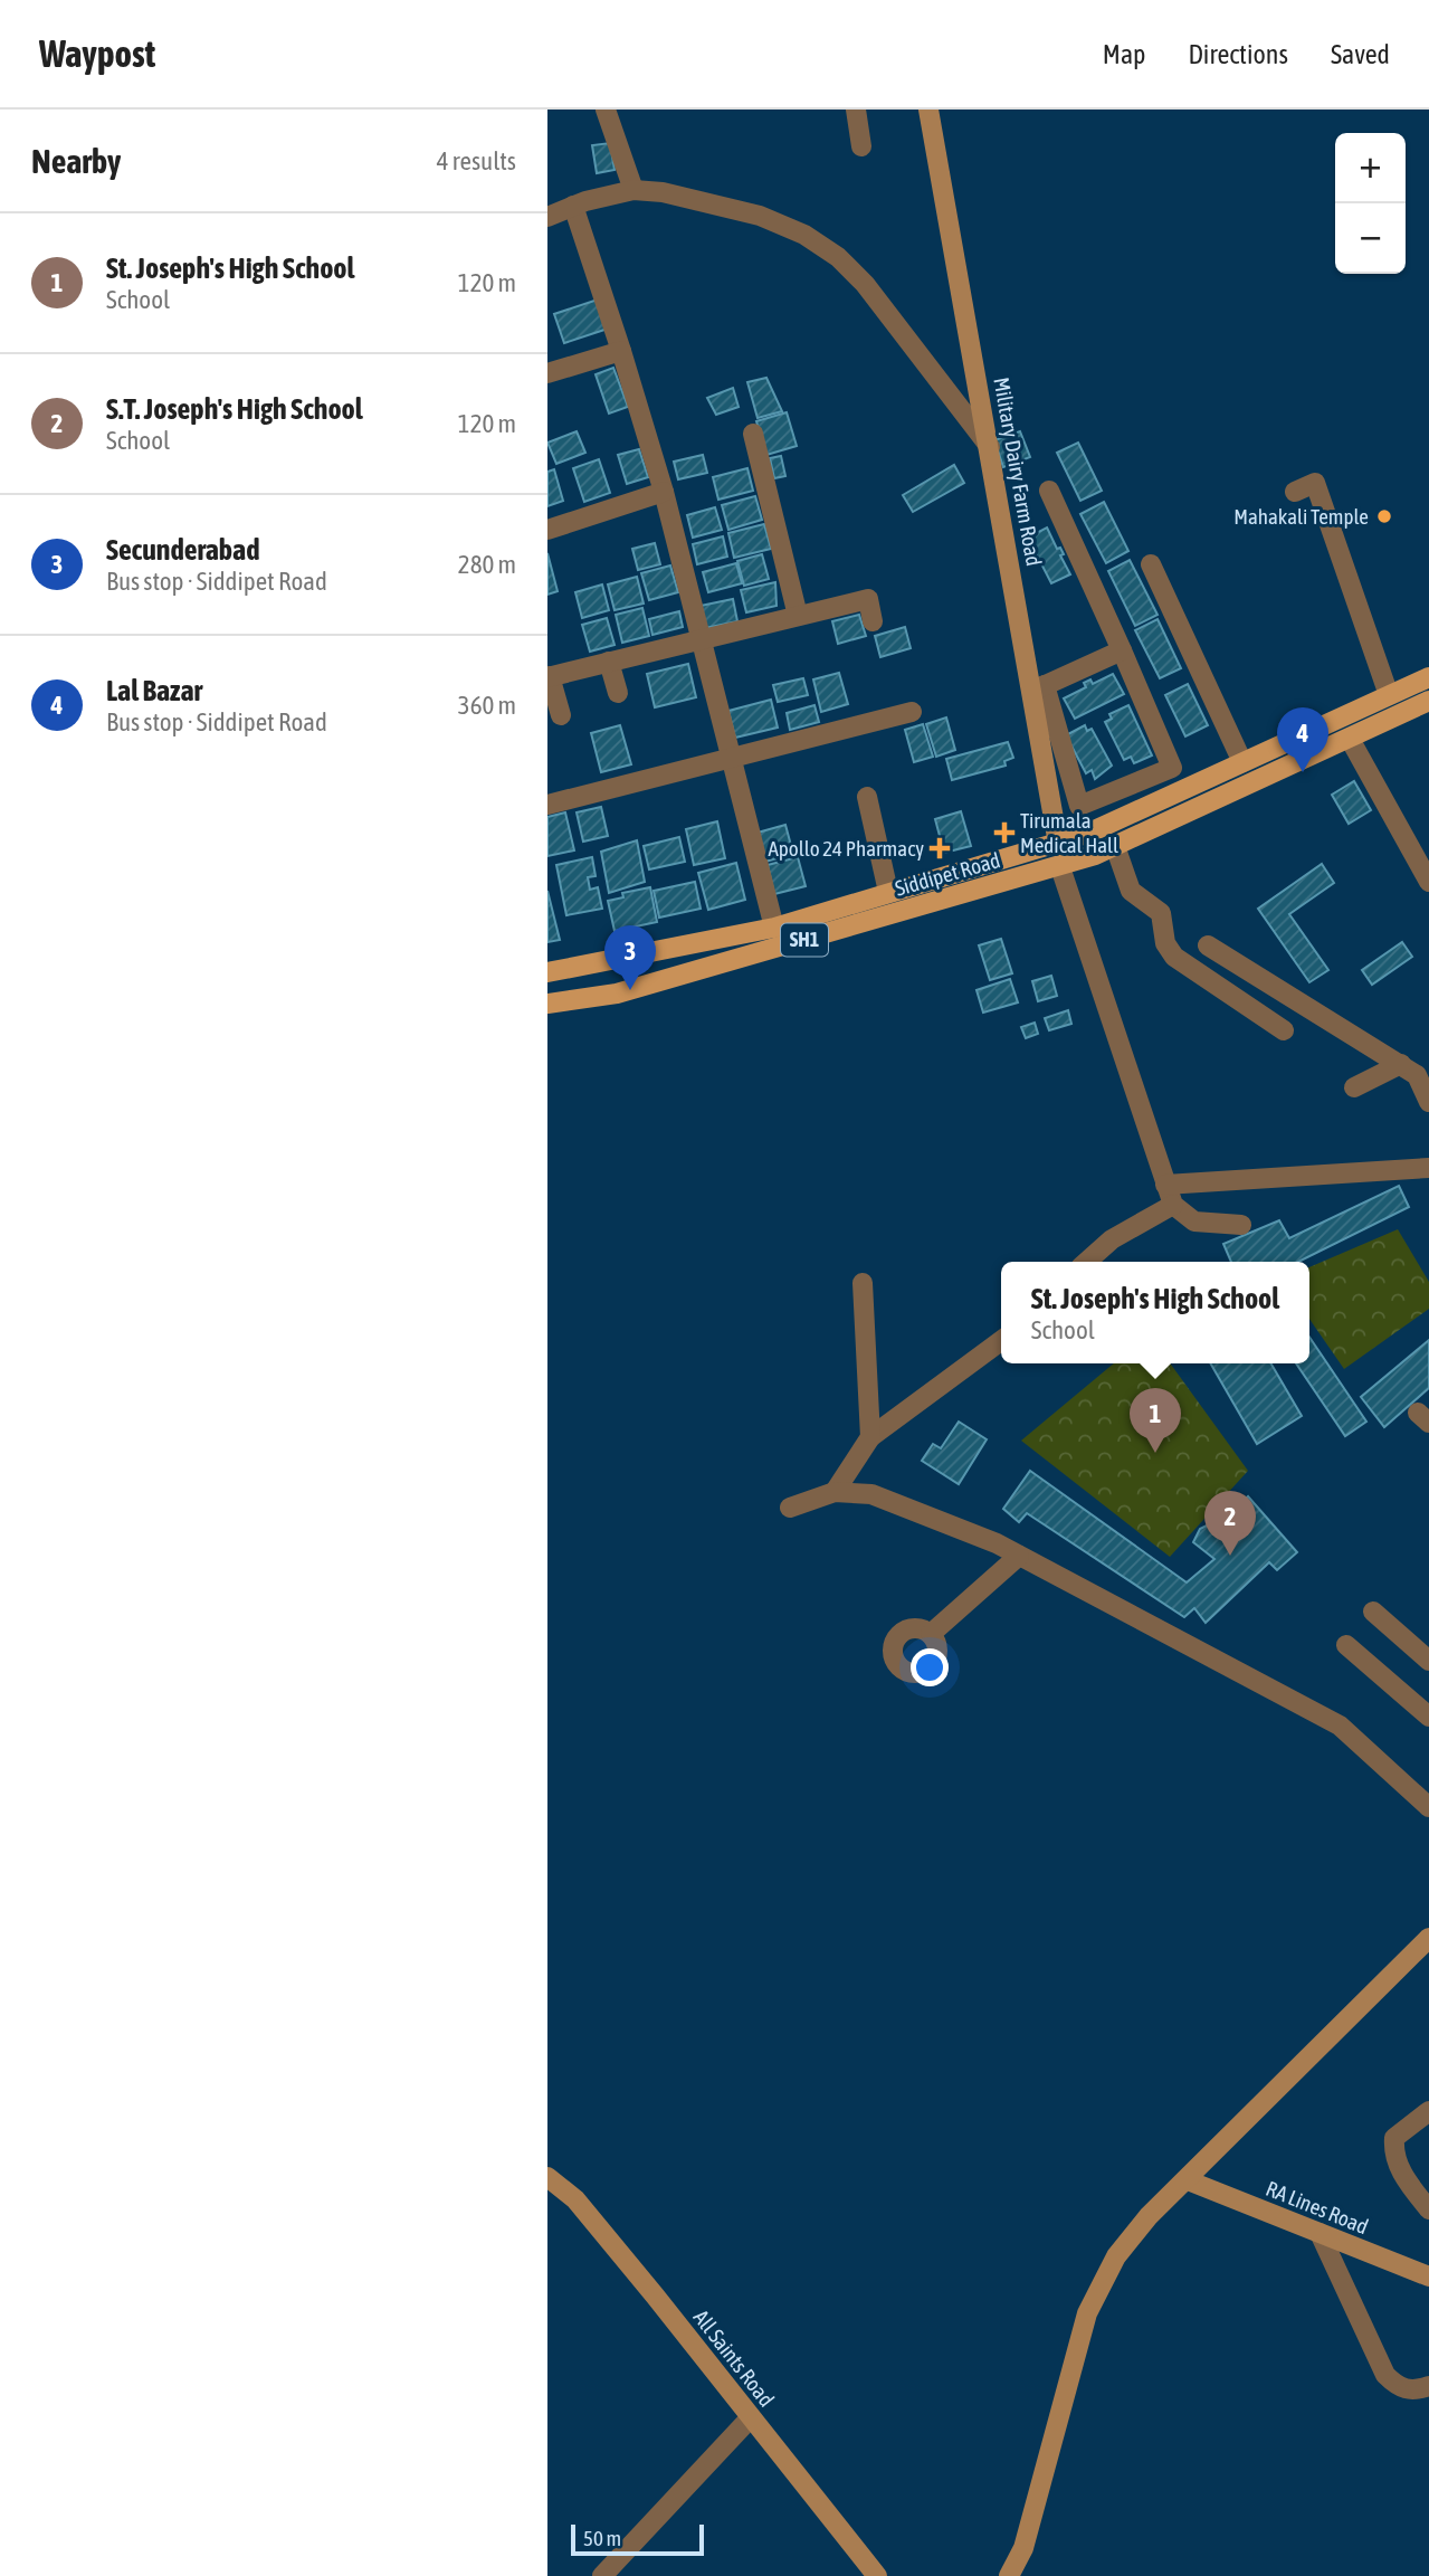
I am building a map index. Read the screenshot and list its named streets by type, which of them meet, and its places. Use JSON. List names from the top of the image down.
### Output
{
  "streets": {
    "main road": [
      "Military Dairy Farm Road",
      "Siddipet Road",
      "SH1",
      "RA Lines Road",
      "All Saints Road"
    ]
  },
  "crossings": [
    ["Military Dairy Farm Road", "Siddipet Road"]
  ],
  "places": {
    "other": ["Mahakali Temple"],
    "health": ["Tirumala Medical Hall", "Apollo 24 Pharmacy"]
  },
  "scale_bar": "50 m",
  "page": {
    "header": "Waypost",
    "nav": ["Map", "Directions", "Saved"],
    "heading": ["Nearby", "4 results"],
    "map_buttons": ["+", "−"],
    "list": [
      {
        "mark": "1",
        "name": "St. Joseph's High School",
        "note": "School",
        "value": "120 m"
      },
      {
        "mark": "2",
        "name": "S.T. Joseph's High School",
        "note": "School",
        "value": "120 m"
      },
      {
        "mark": "3",
        "name": "Secunderabad",
        "note": "Bus stop · Siddipet Road",
        "value": "280 m"
      },
      {
        "mark": "4",
        "name": "Lal Bazar",
        "note": "Bus stop · Siddipet Road",
        "value": "360 m"
      }
    ],
    "pins": [
      "4",
      "3",
      "1",
      "2"
    ],
    "popup": ["St. Joseph's High School", "School"],
    "scale": "50 m"
  }
}
